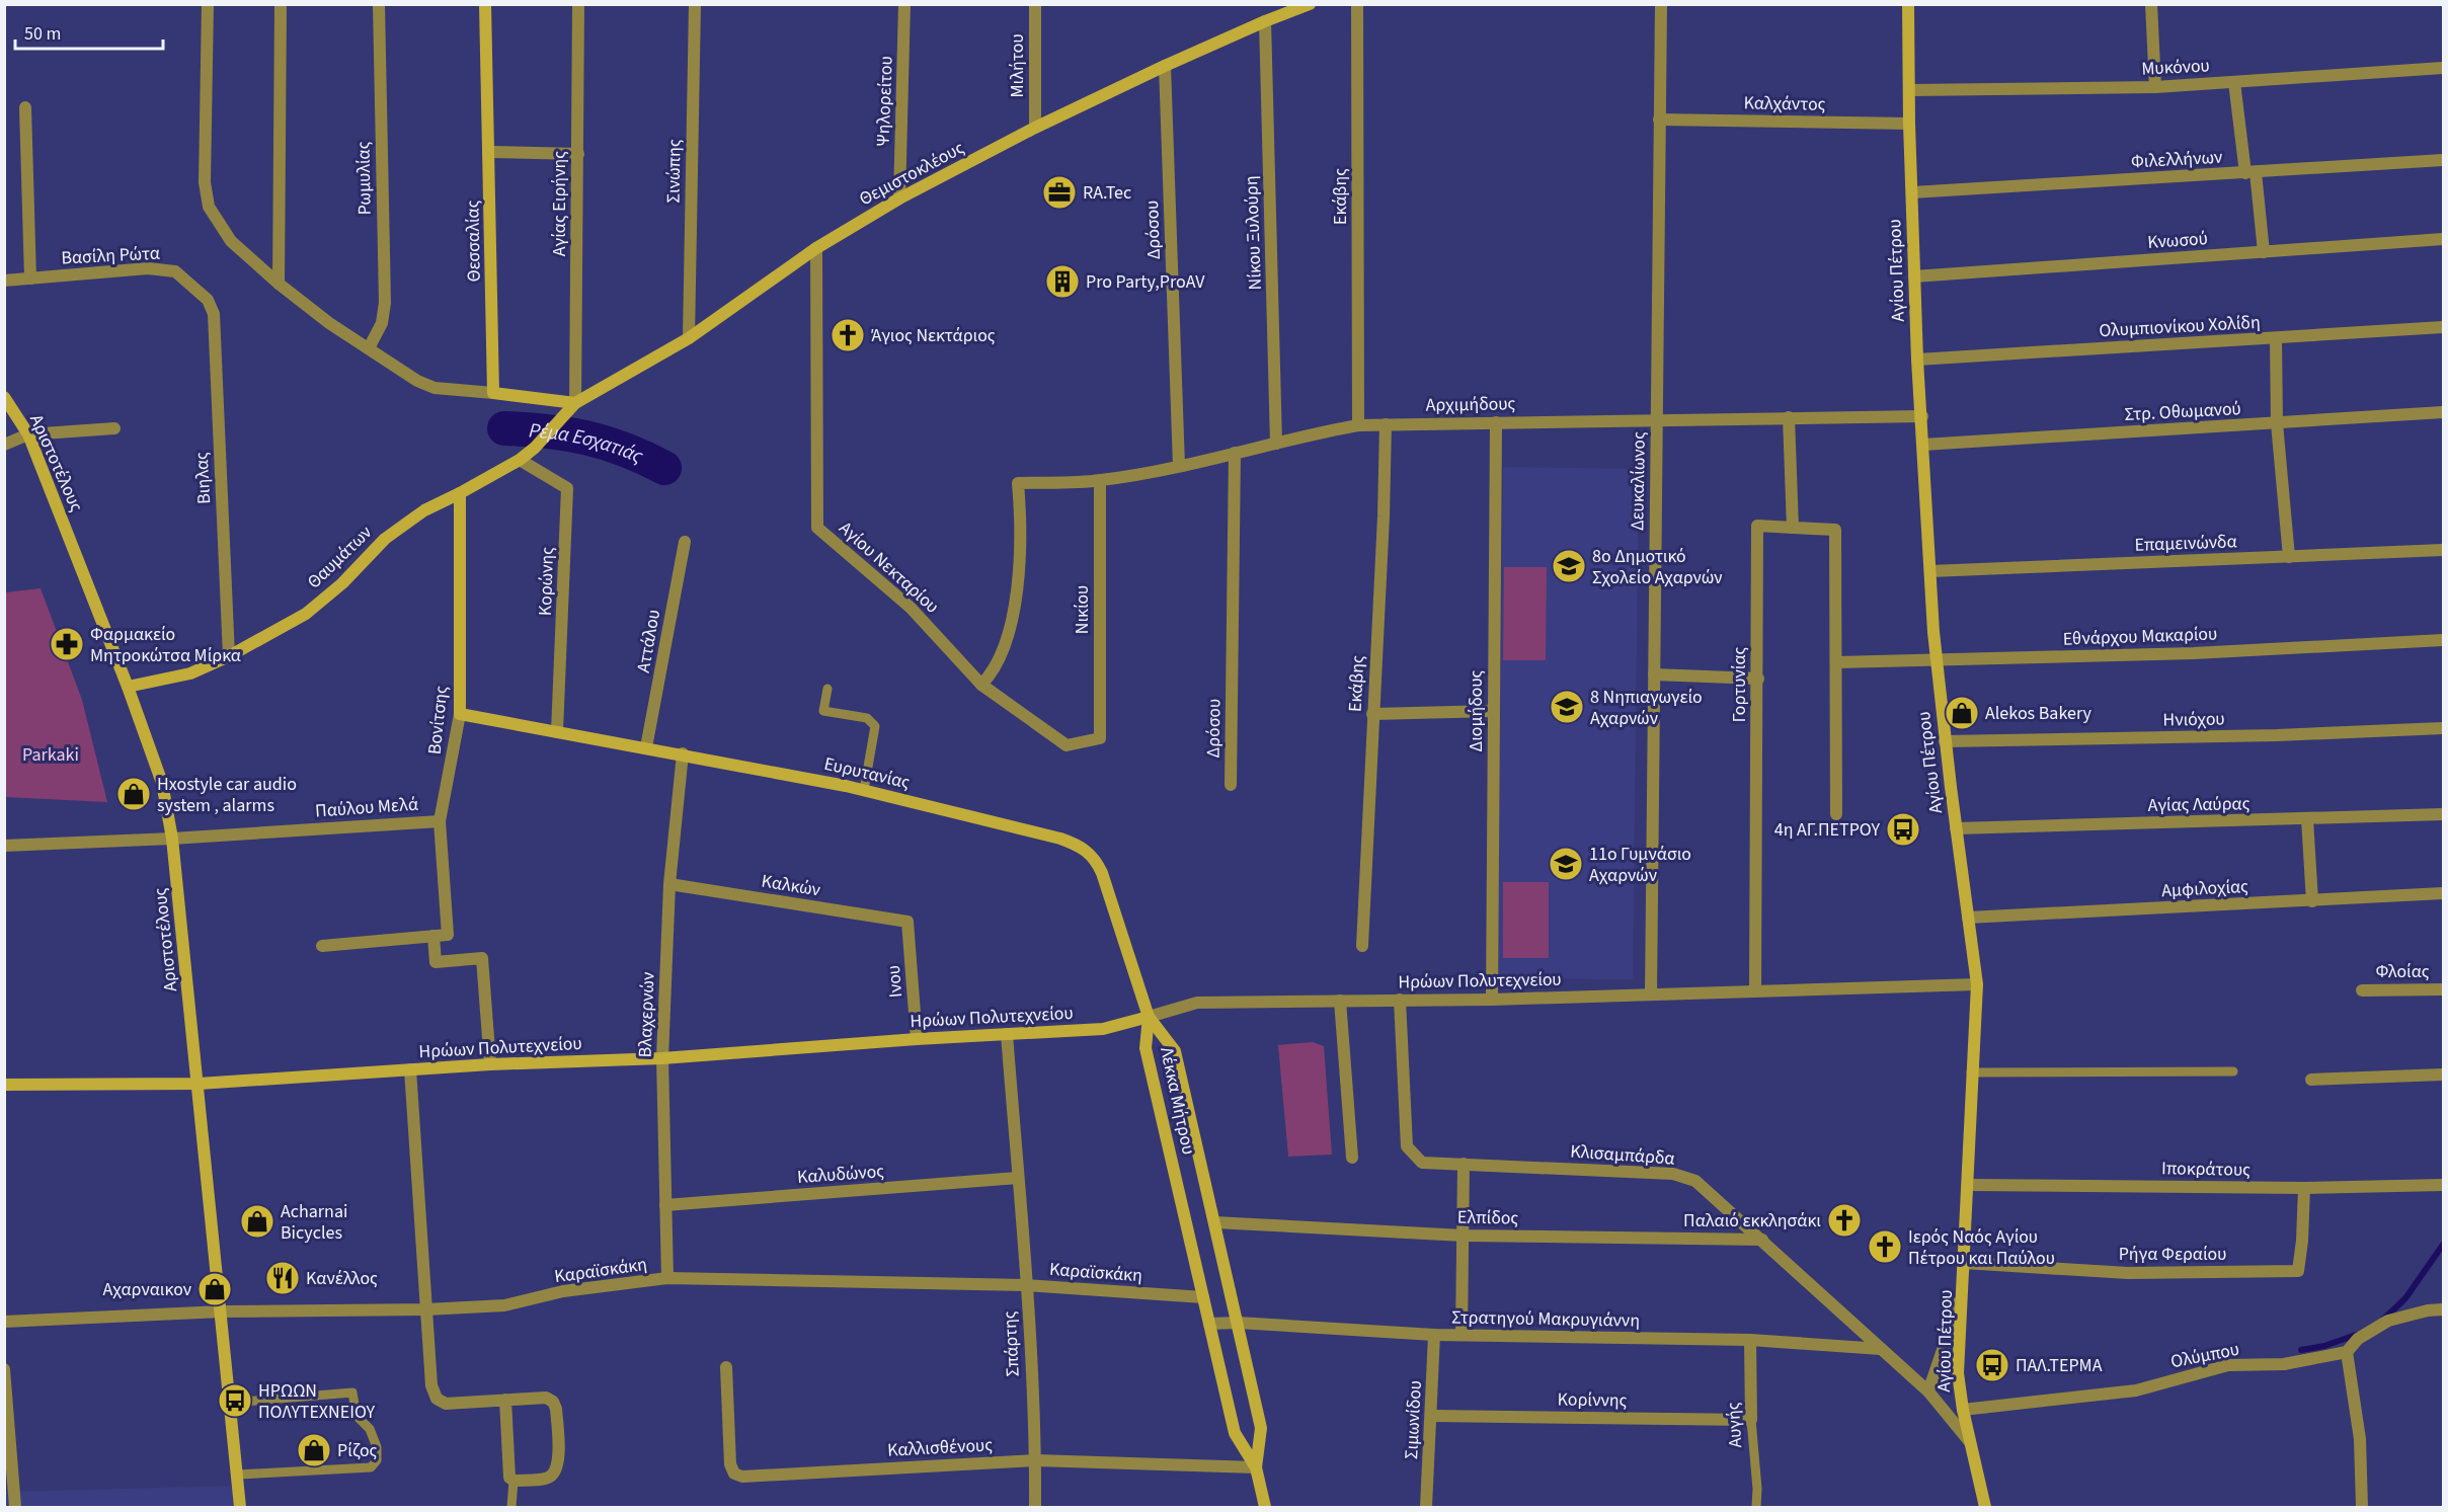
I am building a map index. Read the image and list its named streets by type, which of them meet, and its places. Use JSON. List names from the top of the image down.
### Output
{
  "streets": {
    "street": [
      "Μιλήτου",
      "Μυκόνου",
      "Ψηλορείτου",
      "Καλχάντος",
      "Φιλελλήνων",
      "Σινώπης",
      "Θεμιστοκλέους",
      "Ρωμυλίας",
      "Εκάβης",
      "Αγίας Ειρήνης",
      "Δρόσου",
      "Νίκου Ξυλούρη",
      "Κνωσού",
      "Θεσσαλίας",
      "Βασίλη Ρώτα",
      "Αγίου Πέτρου",
      "Ολυμπιονίκου Χολίδη",
      "Αρχιμήδους",
      "Στρ. Οθωμανού",
      "Αριστοτέλους",
      "Βιηλας",
      "Δευκαλίωνος",
      "Επαμεινώνδα",
      "Θαυμάτων",
      "Αγίου Νεκταρίου",
      "Κορώνης",
      "Νικίου",
      "Εθνάρχου Μακαρίου",
      "Αττάλου",
      "Γορτυνίας",
      "Διομήδους",
      "Ηνιόχου",
      "Βονίτσης",
      "Ευρυτανίας",
      "Αγίας Λαύρας",
      "Παύλου Μελά",
      "Καλκών",
      "Αμφιλοχίας",
      "Φλοίας",
      "Ηρώων Πολυτεχνείου",
      "Ινου",
      "Βλαχερνών",
      "Λέκκα Μήτρου",
      "Κλισαμπάρδα",
      "Ιποκράτους",
      "Καλυδώνος",
      "Ελπίδος",
      "Ρήγα Φεραίου",
      "Καραϊσκάκη",
      "Στρατηγού Μακρυγιάννη",
      "Σπάρτης",
      "Ολύμπου",
      "Κορίννης",
      "Σιμωνίδου",
      "Αυγής",
      "Καλλισθένους"
    ]
  },
  "crossings": [
    ["Μιλήτου", "Θεμιστοκλέους"],
    ["Μυκόνου", "Αγίου Πέτρου"],
    ["Ψηλορείτου", "Θεμιστοκλέους"],
    ["Καλχάντος", "Αγίου Πέτρου"],
    ["Καλχάντος", "Δευκαλίωνος"],
    ["Φιλελλήνων", "Αγίου Πέτρου"],
    ["Σινώπης", "Θεμιστοκλέους"],
    ["Θεμιστοκλέους", "Αγίας Ειρήνης"],
    ["Θεμιστοκλέους", "Δρόσου"],
    ["Θεμιστοκλέους", "Νίκου Ξυλούρη"],
    ["Θεμιστοκλέους", "Θαυμάτων"],
    ["Θεμιστοκλέους", "Αγίου Νεκταρίου"],
    ["Εκάβης", "Αρχιμήδους"],
    ["Δρόσου", "Αρχιμήδους"],
    ["Νίκου Ξυλούρη", "Αρχιμήδους"],
    ["Κνωσού", "Αγίου Πέτρου"],
    ["Βασίλη Ρώτα", "Βιηλας"],
    ["Αγίου Πέτρου", "Ολυμπιονίκου Χολίδη"],
    ["Αγίου Πέτρου", "Αρχιμήδους"],
    ["Αγίου Πέτρου", "Στρ. Οθωμανού"],
    ["Αγίου Πέτρου", "Επαμεινώνδα"],
    ["Αγίου Πέτρου", "Εθνάρχου Μακαρίου"],
    ["Αγίου Πέτρου", "Ηνιόχου"],
    ["Αγίου Πέτρου", "Αγίας Λαύρας"],
    ["Αγίου Πέτρου", "Αμφιλοχίας"],
    ["Αγίου Πέτρου", "Ηρώων Πολυτεχνείου"],
    ["Αγίου Πέτρου", "Κλισαμπάρδα"],
    ["Αγίου Πέτρου", "Ιποκράτους"],
    ["Αγίου Πέτρου", "Ρήγα Φεραίου"],
    ["Αγίου Πέτρου", "Ολύμπου"],
    ["Αρχιμήδους", "Δευκαλίωνος"],
    ["Αρχιμήδους", "Αγίου Νεκταρίου"],
    ["Αρχιμήδους", "Νικίου"],
    ["Αρχιμήδους", "Διομήδους"],
    ["Αριστοτέλους", "Θαυμάτων"],
    ["Αριστοτέλους", "Παύλου Μελά"],
    ["Αριστοτέλους", "Ηρώων Πολυτεχνείου"],
    ["Αριστοτέλους", "Καραϊσκάκη"],
    ["Βιηλας", "Θαυμάτων"],
    ["Δευκαλίωνος", "Ηρώων Πολυτεχνείου"],
    ["Θαυμάτων", "Κορώνης"],
    ["Θαυμάτων", "Βονίτσης"],
    ["Αγίου Νεκταρίου", "Νικίου"],
    ["Κορώνης", "Ευρυτανίας"],
    ["Αττάλου", "Ευρυτανίας"],
    ["Γορτυνίας", "Ηρώων Πολυτεχνείου"],
    ["Διομήδους", "Ηρώων Πολυτεχνείου"],
    ["Βονίτσης", "Ευρυτανίας"],
    ["Βονίτσης", "Παύλου Μελά"],
    ["Ευρυτανίας", "Ηρώων Πολυτεχνείου"],
    ["Ευρυτανίας", "Βλαχερνών"],
    ["Ευρυτανίας", "Λέκκα Μήτρου"],
    ["Καλκών", "Ινου"],
    ["Καλκών", "Βλαχερνών"],
    ["Ηρώων Πολυτεχνείου", "Ινου"],
    ["Ηρώων Πολυτεχνείου", "Βλαχερνών"],
    ["Ηρώων Πολυτεχνείου", "Λέκκα Μήτρου"],
    ["Ηρώων Πολυτεχνείου", "Κλισαμπάρδα"],
    ["Ηρώων Πολυτεχνείου", "Σπάρτης"],
    ["Βλαχερνών", "Καλυδώνος"],
    ["Βλαχερνών", "Καραϊσκάκη"],
    ["Λέκκα Μήτρου", "Ελπίδος"],
    ["Λέκκα Μήτρου", "Καραϊσκάκη"],
    ["Λέκκα Μήτρου", "Στρατηγού Μακρυγιάννη"],
    ["Λέκκα Μήτρου", "Καλλισθένους"],
    ["Κλισαμπάρδα", "Ελπίδος"],
    ["Κλισαμπάρδα", "Στρατηγού Μακρυγιάννη"],
    ["Ιποκράτους", "Ρήγα Φεραίου"],
    ["Καλυδώνος", "Σπάρτης"],
    ["Καραϊσκάκη", "Σπάρτης"],
    ["Στρατηγού Μακρυγιάννη", "Σιμωνίδου"],
    ["Στρατηγού Μακρυγιάννη", "Αυγής"],
    ["Σπάρτης", "Καλλισθένους"],
    ["Κορίννης", "Σιμωνίδου"],
    ["Κορίννης", "Αυγής"]
  ],
  "water": ["Ρέμα Εσχατιάς"],
  "parks": ["Parkaki"],
  "places": {
    "office": ["RA.Tec"],
    "building": ["Pro Party,ProAV"],
    "church": ["Άγιος Νεκτάριος", "Παλαιό εκκλησάκι", "Ιερός Ναός Αγίου Πέτρου και Παύλου"],
    "school or university": ["8ο Δημοτικό Σχολείο Αχαρνών", "8 Νηπιαγωγείο Αχαρνών", "11ο Γυμνάσιο Αχαρνών"],
    "pharmacy": ["Φαρμακείο Μητροκώτσα Μίρκα"],
    "shop": [
      "Alekos Bakery",
      "Hxostyle car audio system , alarms",
      "Acharnai Bicycles",
      "Αχαρναικον",
      "Ρίζος"
    ],
    "bus stop": ["4η ΑΓ.ΠΕΤΡΟΥ", "ΠΑΛ.ΤΕΡΜΑ", "ΗΡΩΩΝ ΠΟΛΥΤΕΧΝΕΙΟΥ"],
    "restaurant": ["Κανέλλος"]
  },
  "scale_bar": "50 m"
}
